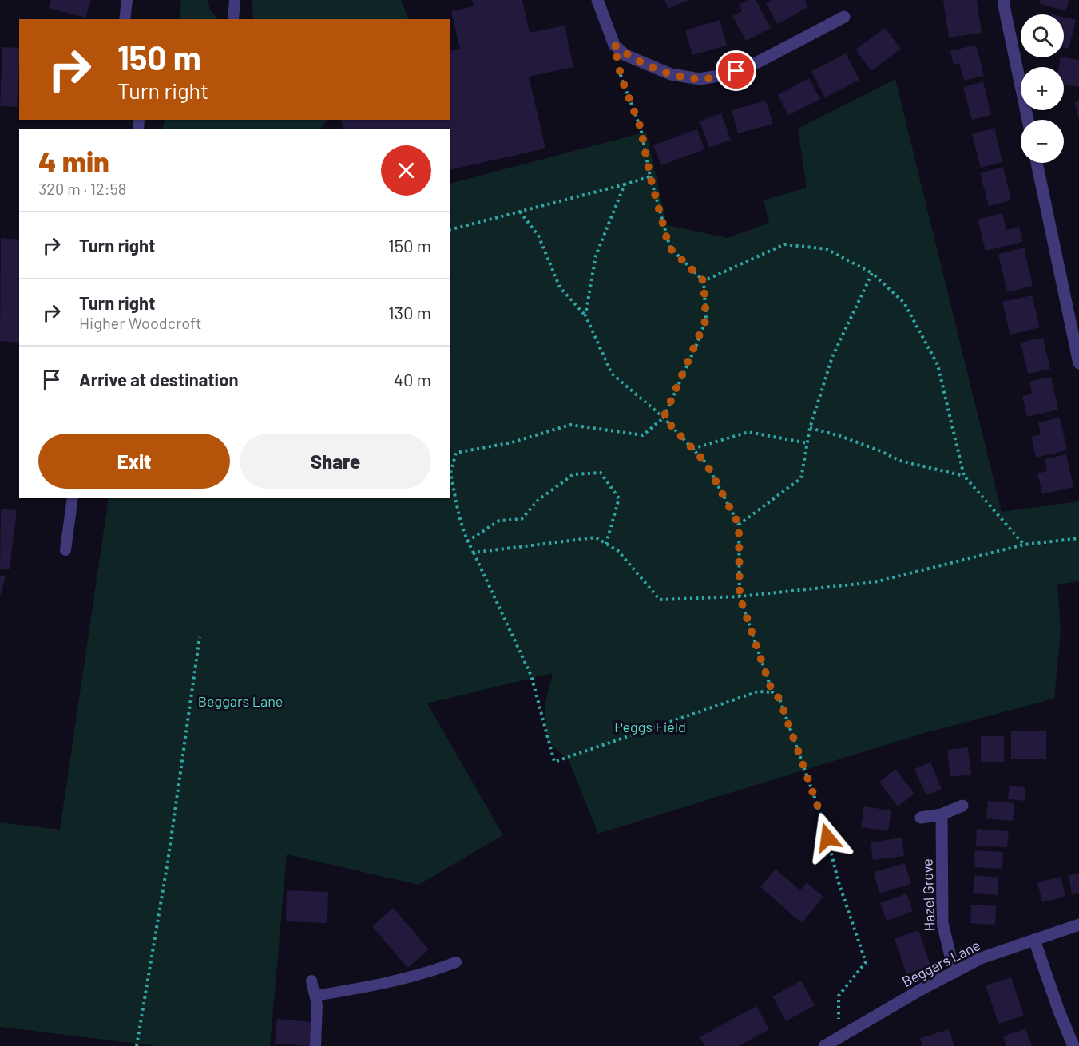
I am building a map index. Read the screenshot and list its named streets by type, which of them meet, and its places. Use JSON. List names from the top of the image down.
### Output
{
  "streets": {
    "street": ["Hazel Grove", "Beggars Lane"]
  },
  "crossings": [
    ["Hazel Grove", "Beggars Lane"]
  ],
  "parks": ["Beggars Lane", "Peggs Field"],
  "page": {
    "map_buttons": ["+", "−"],
    "turn": ["150 m", "Turn right"],
    "heading": ["4 min", "320 m · 12:58"],
    "list": [
      {
        "name": "Turn right",
        "value": "150 m"
      },
      {
        "name": "Turn right",
        "note": "Higher Woodcroft",
        "value": "130 m"
      },
      {
        "name": "Arrive at destination",
        "value": "40 m"
      }
    ],
    "buttons": ["Exit", "Share"]
  }
}
